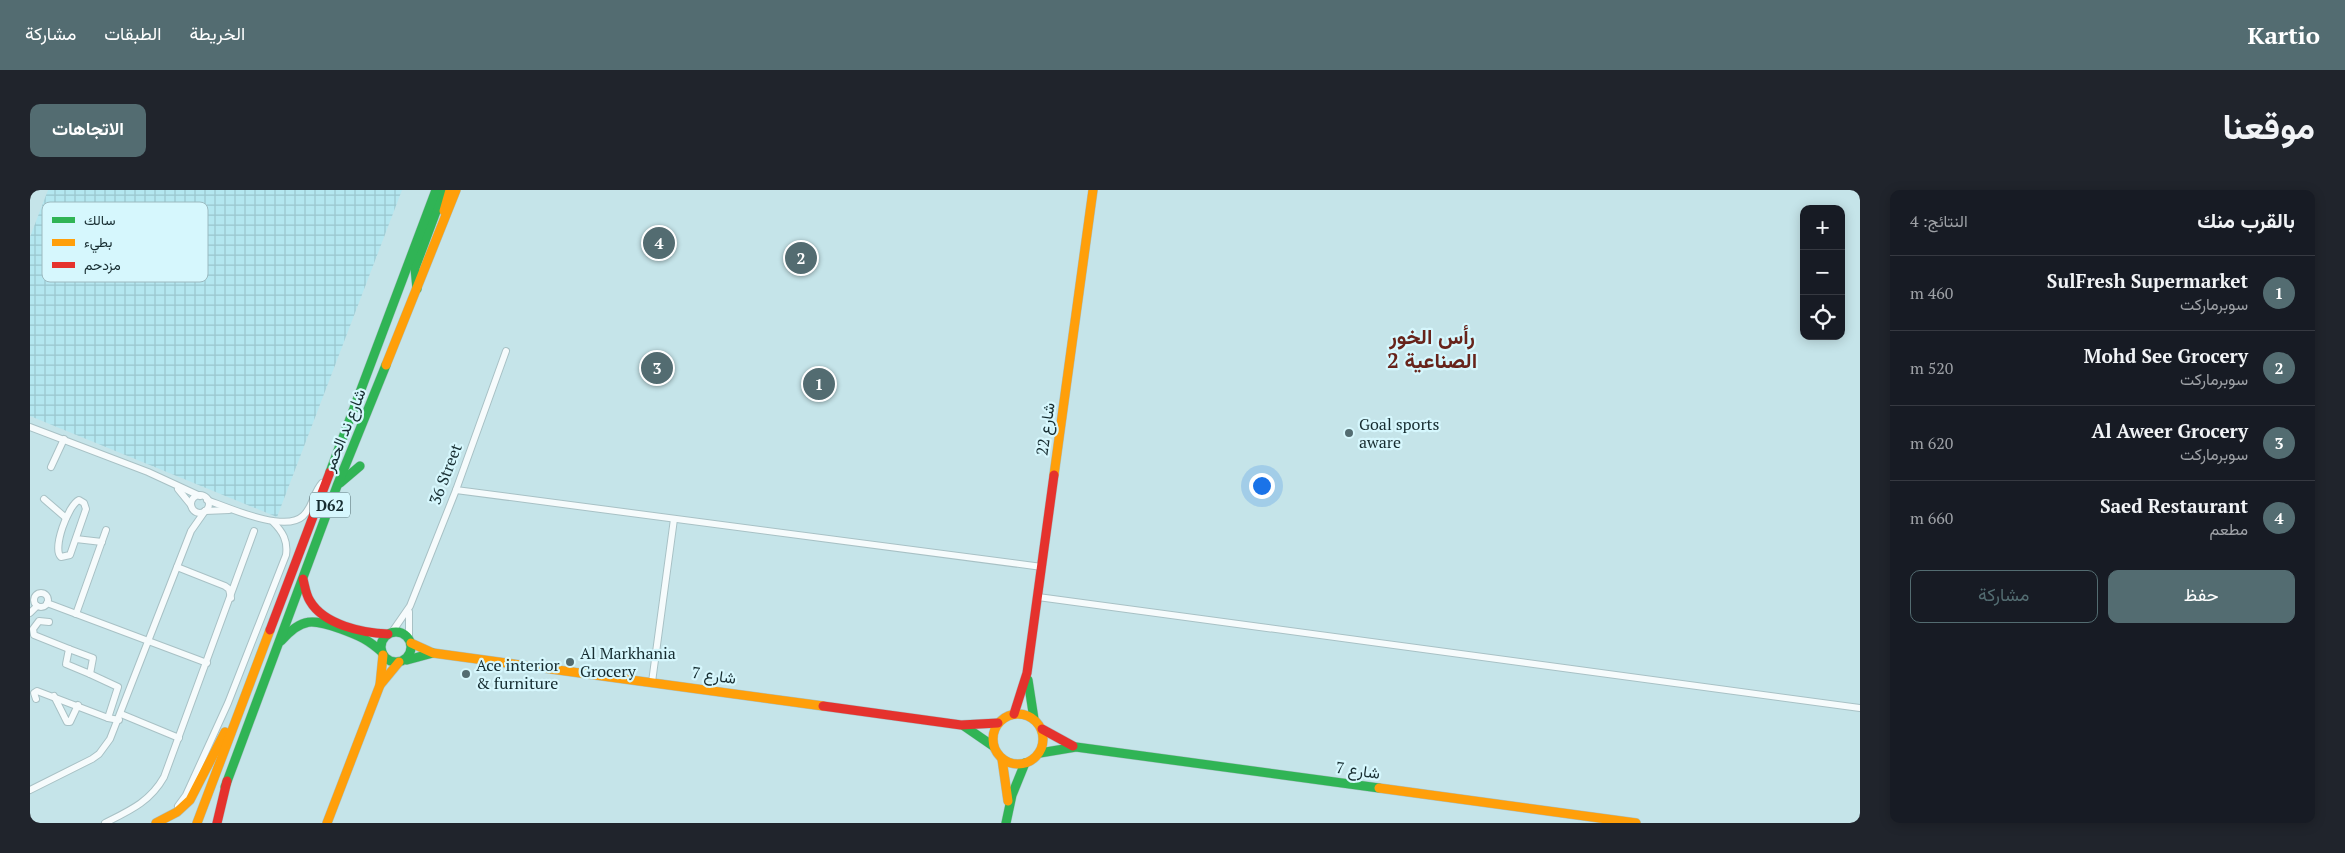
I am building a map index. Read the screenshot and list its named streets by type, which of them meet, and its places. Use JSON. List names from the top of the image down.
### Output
{
  "streets": {
    "main road": [
      "شارع 22",
      "شارع ند الحمر",
      "D62",
      "شارع 7"
    ],
    "street": ["36 Street"]
  },
  "crossings": [
    ["شارع 22", "شارع 7"],
    ["36 Street", "شارع 7"]
  ],
  "districts": ["رأس الخور الصناعية 2"],
  "places": ["Goal sports aware", "Al Markhania Grocery", "Ace interior & furniture"],
  "legend": ["سالك", "بطيء", "مزدحم"],
  "page": {
    "header": "Kartio",
    "nav": ["الخريطة", "الطبقات", "مشاركة"],
    "title": "موقعنا",
    "buttons": [
      "الاتجاهات",
      ["حفظ", "مشاركة"]
    ],
    "heading": ["بالقرب منك", "النتائج: 4"],
    "map_buttons": ["+", "−"],
    "pins": [
      "4",
      "2",
      "3",
      "1"
    ],
    "list": [
      {
        "mark": "1",
        "name": "SulFresh Supermarket",
        "note": "سوبرماركت",
        "value": "460 m"
      },
      {
        "mark": "2",
        "name": "Mohd See Grocery",
        "note": "سوبرماركت",
        "value": "520 m"
      },
      {
        "mark": "3",
        "name": "Al Aweer Grocery",
        "note": "سوبرماركت",
        "value": "620 m"
      },
      {
        "mark": "4",
        "name": "Saed Restaurant",
        "note": "مطعم",
        "value": "660 m"
      }
    ]
  }
}
